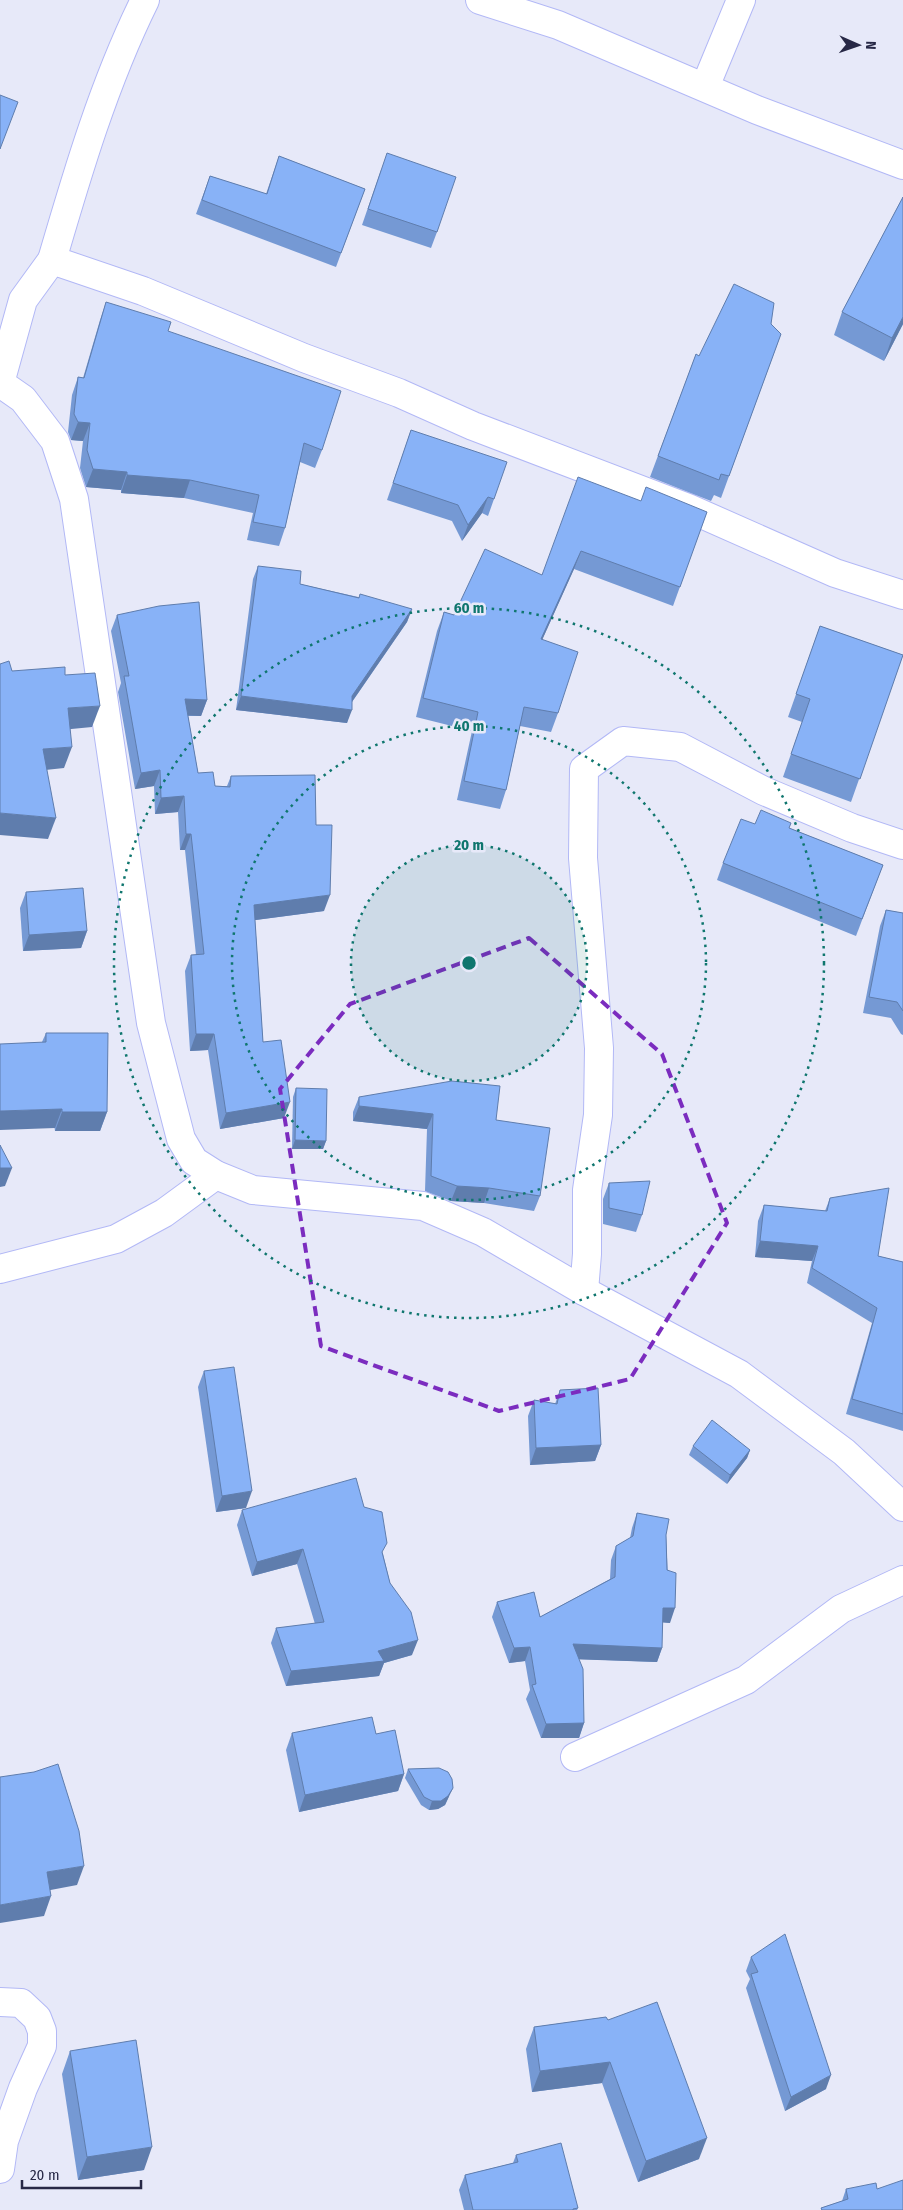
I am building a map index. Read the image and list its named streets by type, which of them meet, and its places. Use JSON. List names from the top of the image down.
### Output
{
  "scale_bar": "20 m",
  "north": "right",
  "rings": ["60 m", "40 m", "20 m"]
}
